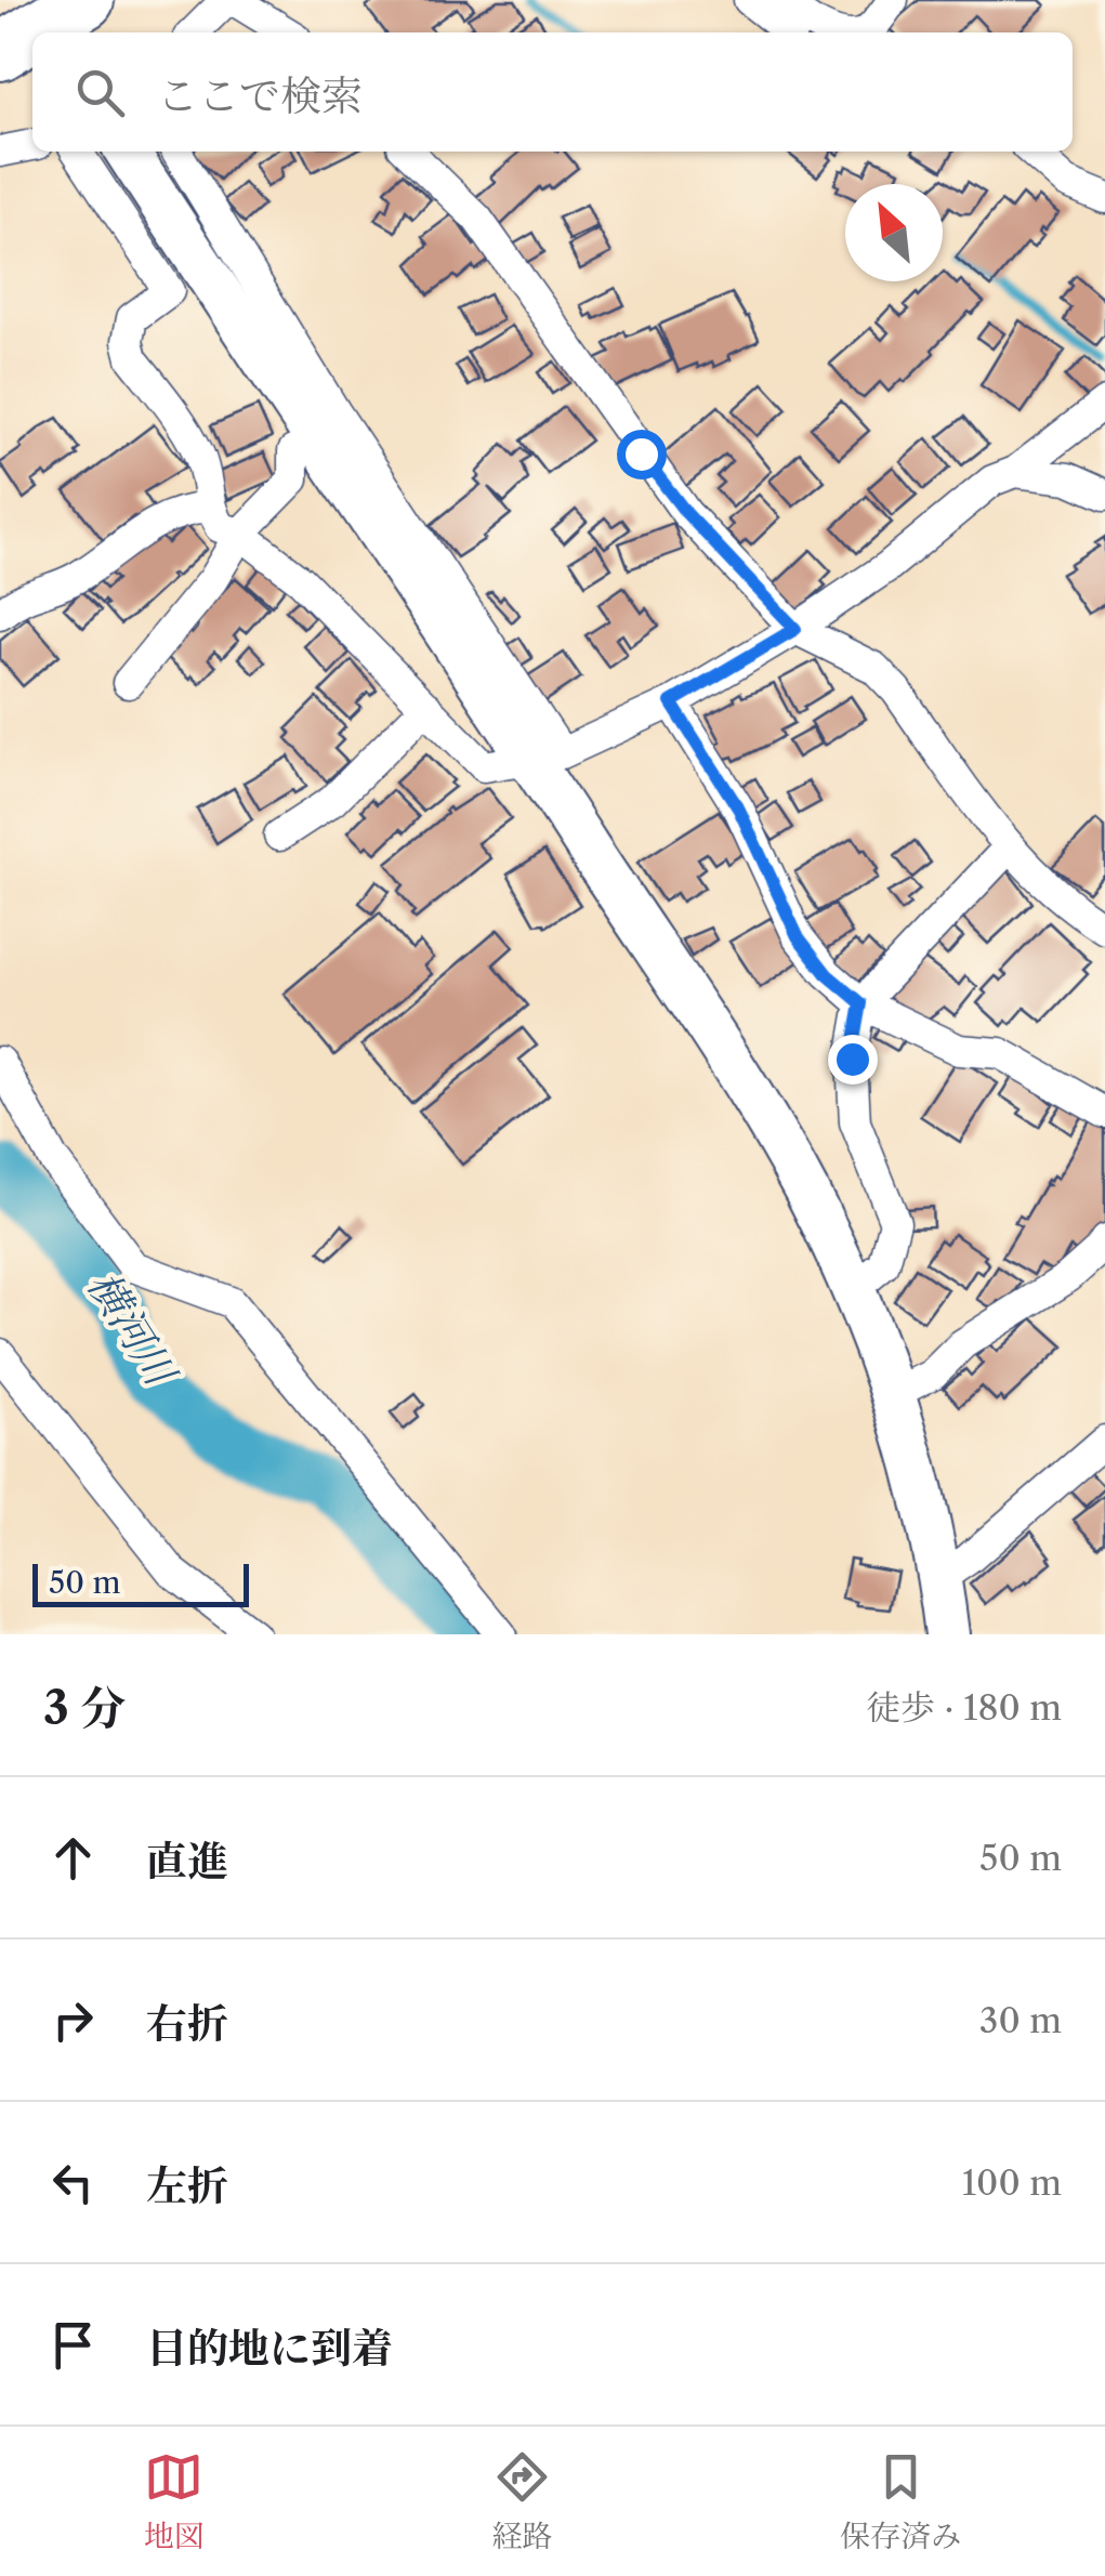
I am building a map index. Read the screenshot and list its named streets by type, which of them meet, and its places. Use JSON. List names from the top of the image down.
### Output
{
  "water": ["横河川"],
  "scale_bar": "50 m",
  "north": "top left",
  "page": {
    "search": "ここで検索",
    "scale": "50 m",
    "heading": ["3 分", "徒歩 · 180 m"],
    "list": [
      ["直進", "50 m"],
      ["右折", "30 m"],
      ["左折", "100 m"],
      "目的地に到着"
    ],
    "nav": ["地図", "経路", "保存済み"]
  }
}
